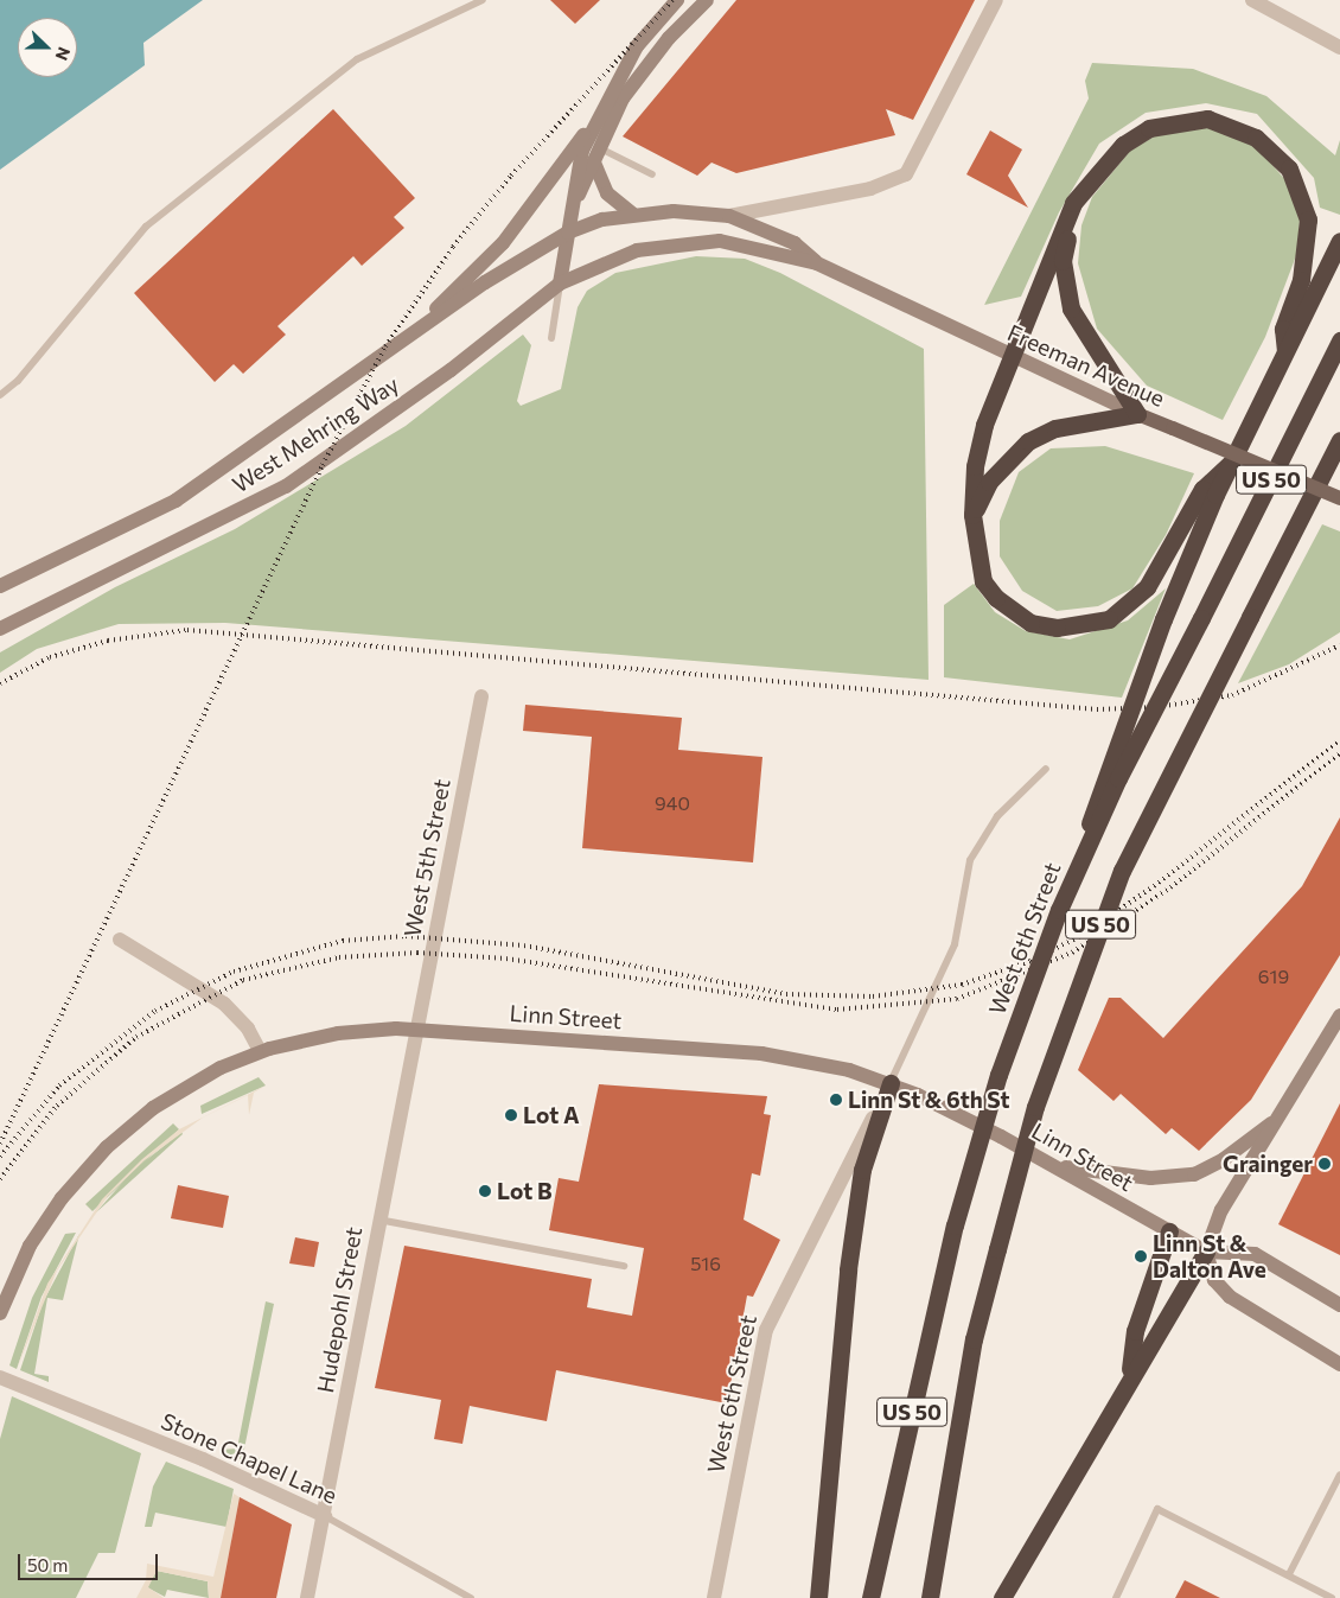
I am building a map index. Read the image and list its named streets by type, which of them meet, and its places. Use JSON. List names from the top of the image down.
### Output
{
  "streets": {
    "highway": ["US 50", "West 6th Street"],
    "main road": ["Freeman Avenue", "West Mehring Way", "Linn Street"],
    "street": ["West 5th Street", "Hudepohl Street", "Stone Chapel Lane"]
  },
  "crossings": [
    ["Freeman Avenue", "West Mehring Way"],
    ["West 5th Street", "Linn Street"],
    ["West 5th Street", "Hudepohl Street"],
    ["West 6th Street", "Linn Street"],
    ["Linn Street", "Hudepohl Street"],
    ["Hudepohl Street", "Stone Chapel Lane"]
  ],
  "places": [
    "Linn St & 6th St",
    "Lot A",
    "Grainger",
    "Lot B",
    "Linn St & Dalton Ave"
  ],
  "house_numbers": ["940", "619", "516"],
  "scale_bar": "50 m",
  "north": "right"
}
